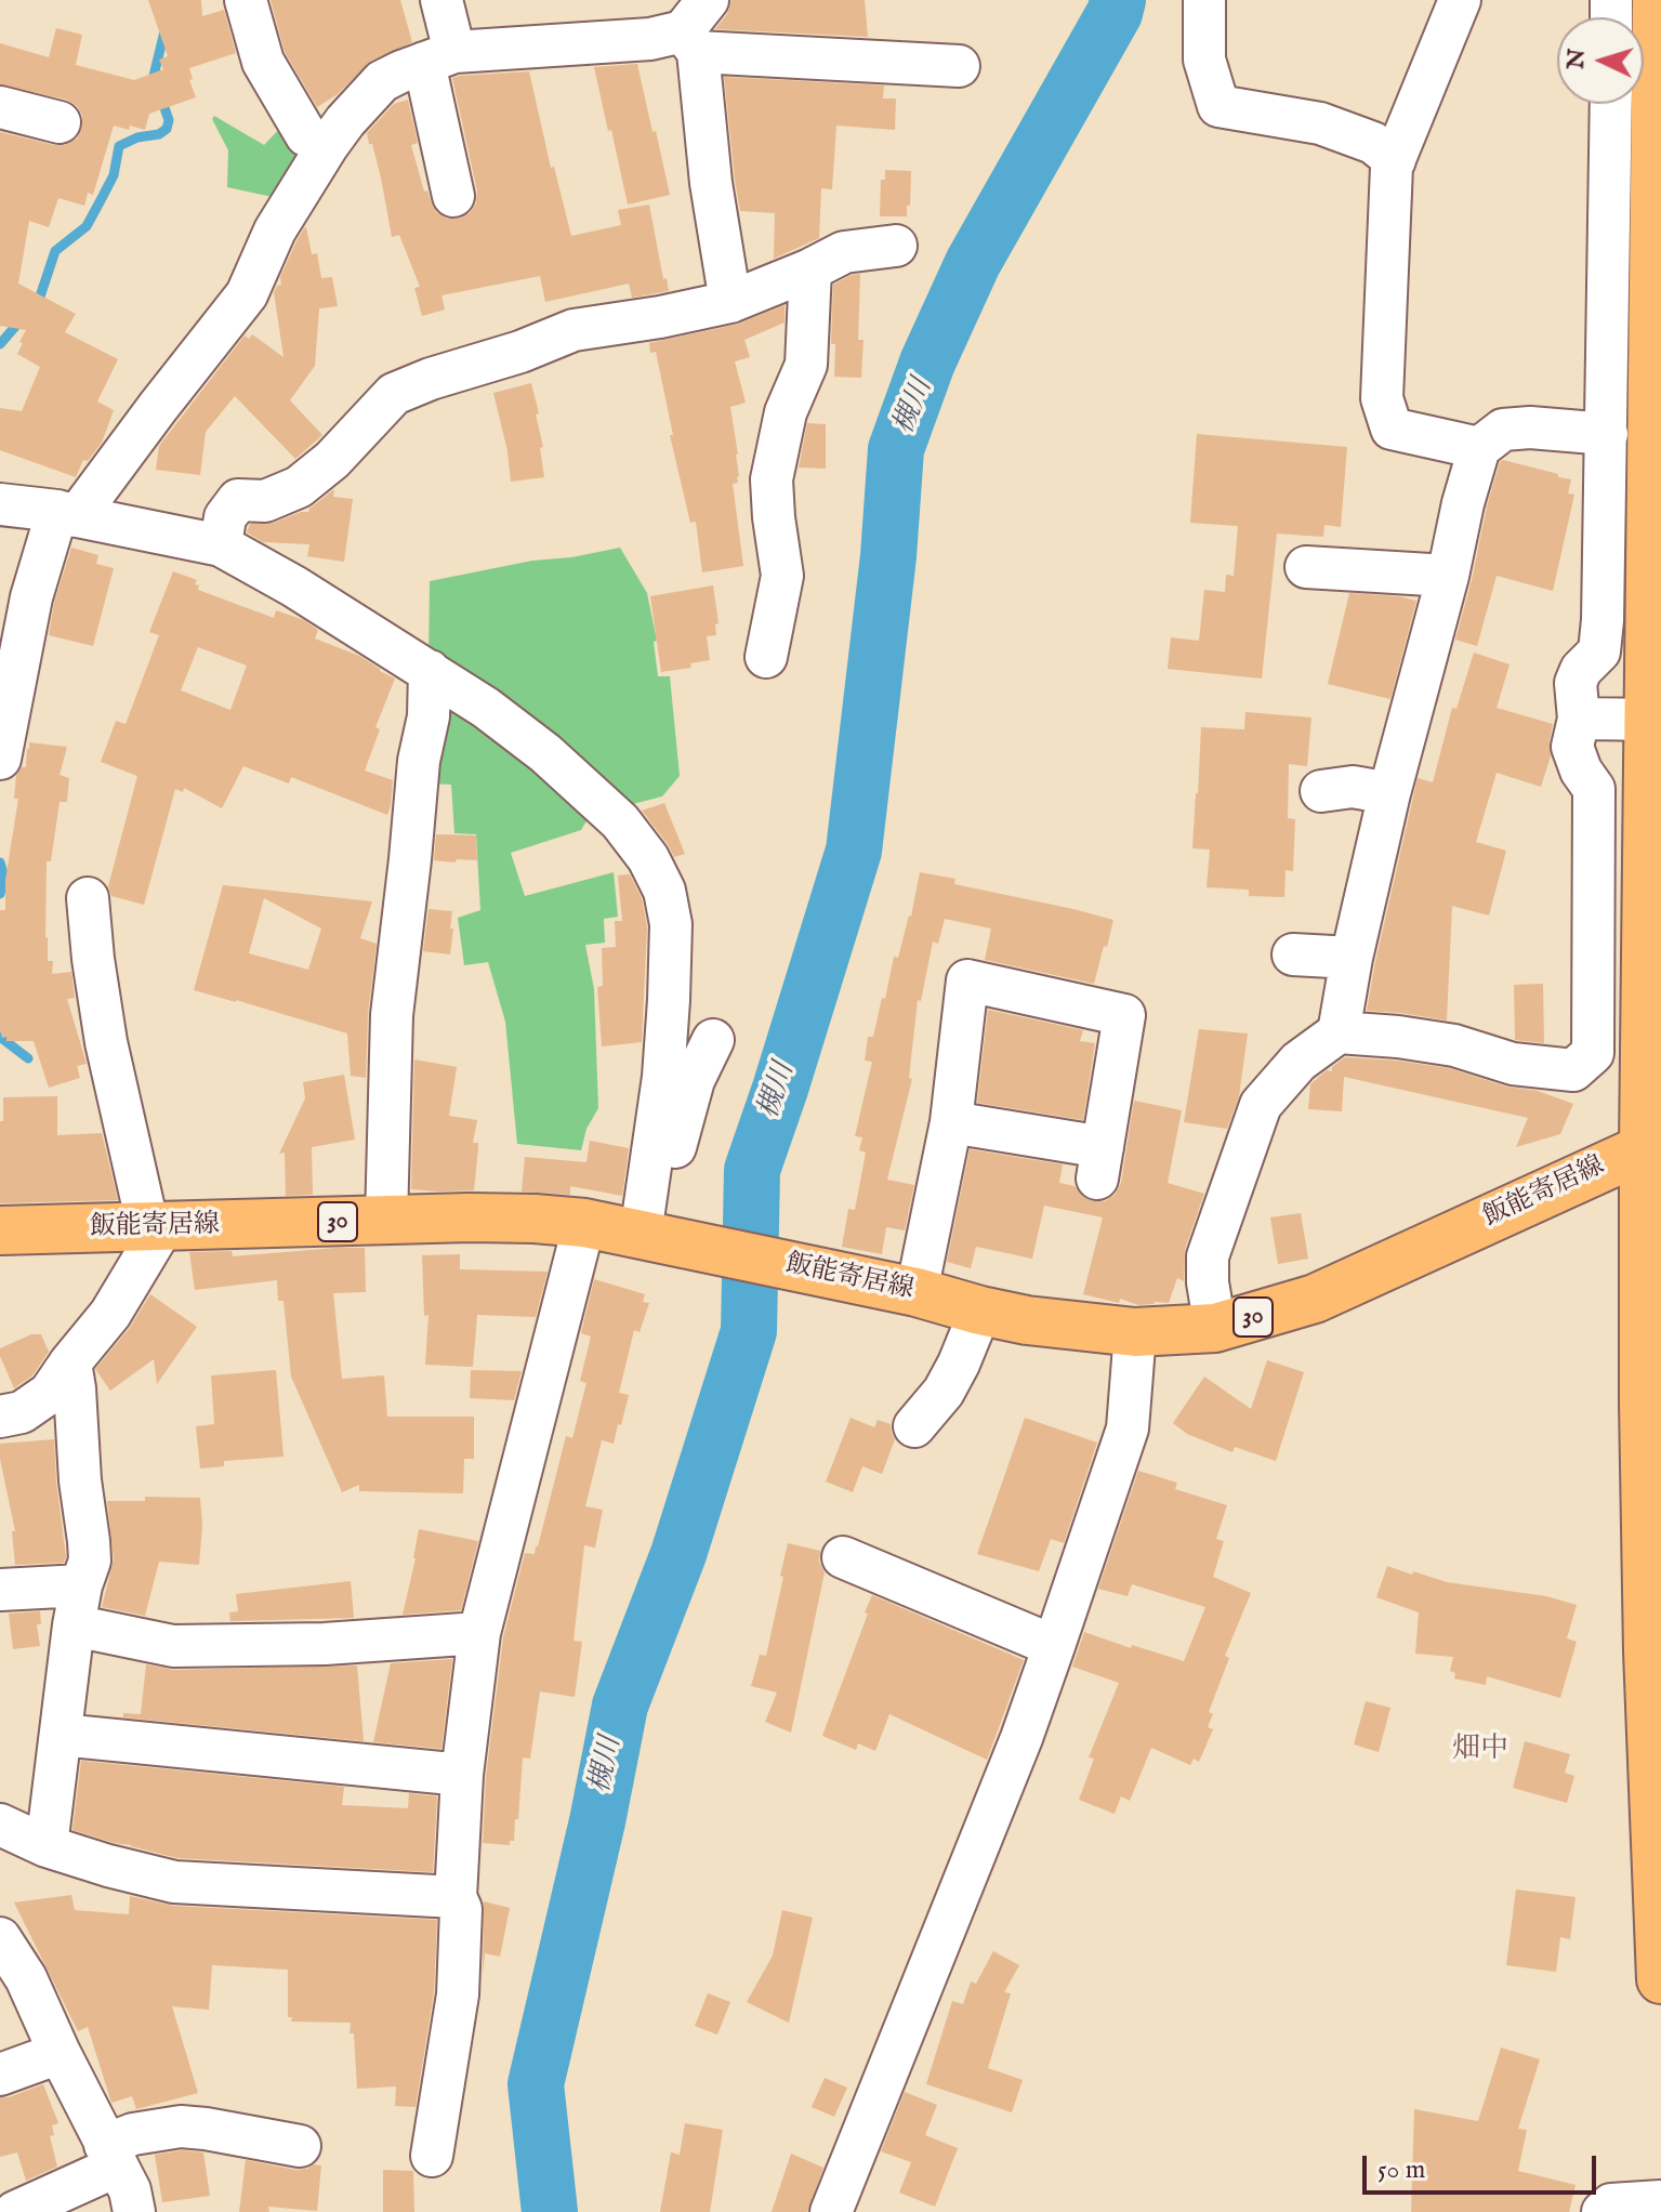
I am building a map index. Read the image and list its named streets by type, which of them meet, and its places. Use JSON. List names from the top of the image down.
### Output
{
  "streets": {
    "main road": ["飯能寄居線", "30"]
  },
  "districts": ["畑中"],
  "water": ["槻川"],
  "scale_bar": "50 m",
  "north": "left"
}
